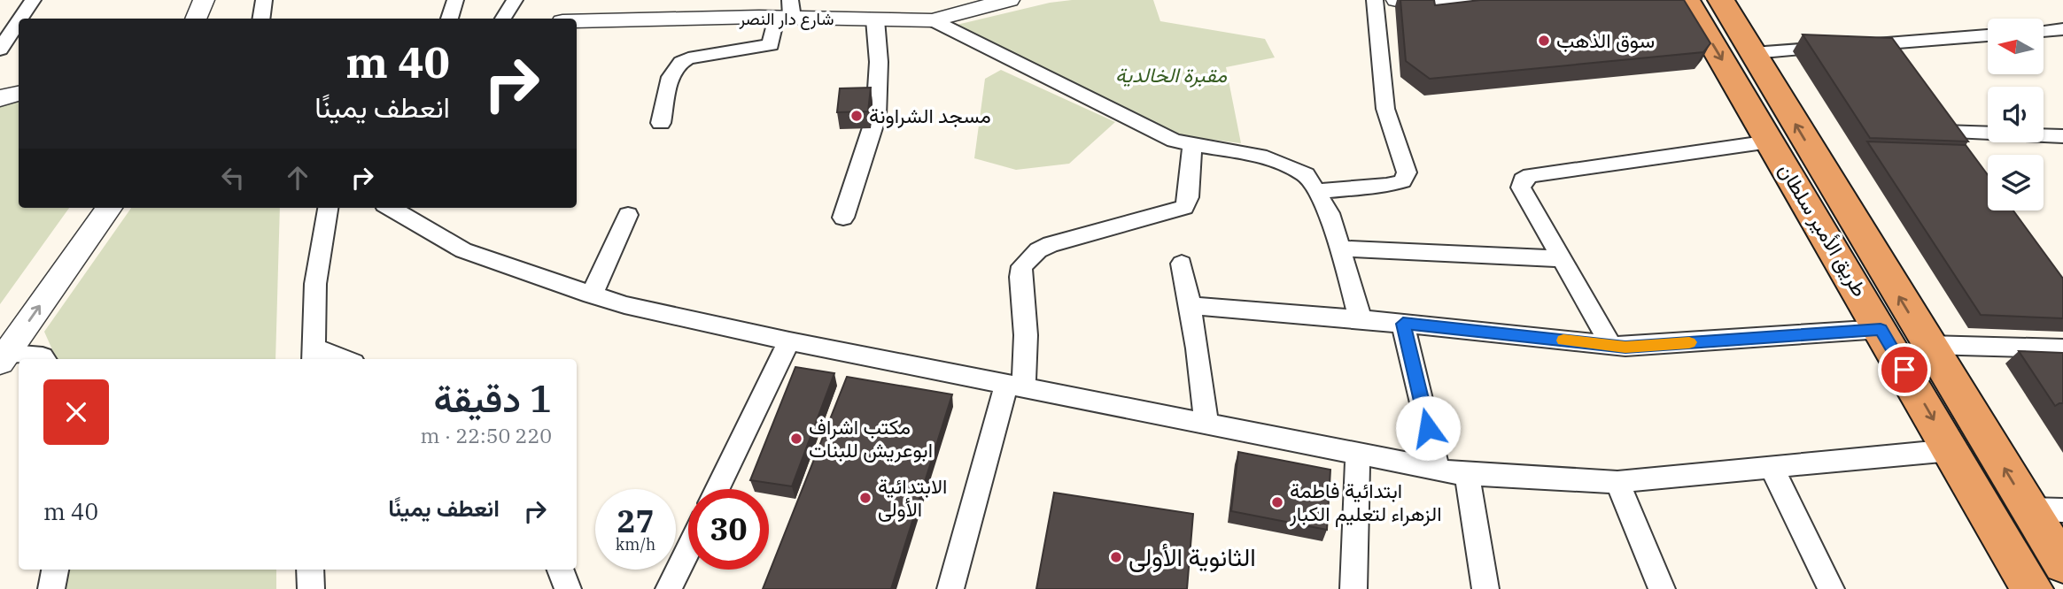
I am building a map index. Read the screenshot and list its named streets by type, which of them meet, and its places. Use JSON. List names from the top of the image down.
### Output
{
  "streets": {
    "highway": ["طريق الأمير سلطان"],
    "street": ["شارع دار النصر"]
  },
  "parks": ["مقبرة الخالدية"],
  "places": [
    "سوق الذهب",
    "مسجد الشراونة",
    "مكتب اشراف ابوعريش للبنات",
    "الابتدائية الأولى",
    "ابتدائية فاطمة الزهراء لتعليم الكبار",
    "الثانوية الأولى"
  ],
  "north": "left",
  "page": {
    "turn": ["40 m", "انعطف يمينًا"],
    "heading": ["1 دقيقة", "220 m · 22:50"],
    "list": [
      {
        "name": "انعطف يمينًا",
        "value": "40 m"
      }
    ],
    "speed": "27 km/h",
    "limit": "30"
  }
}
